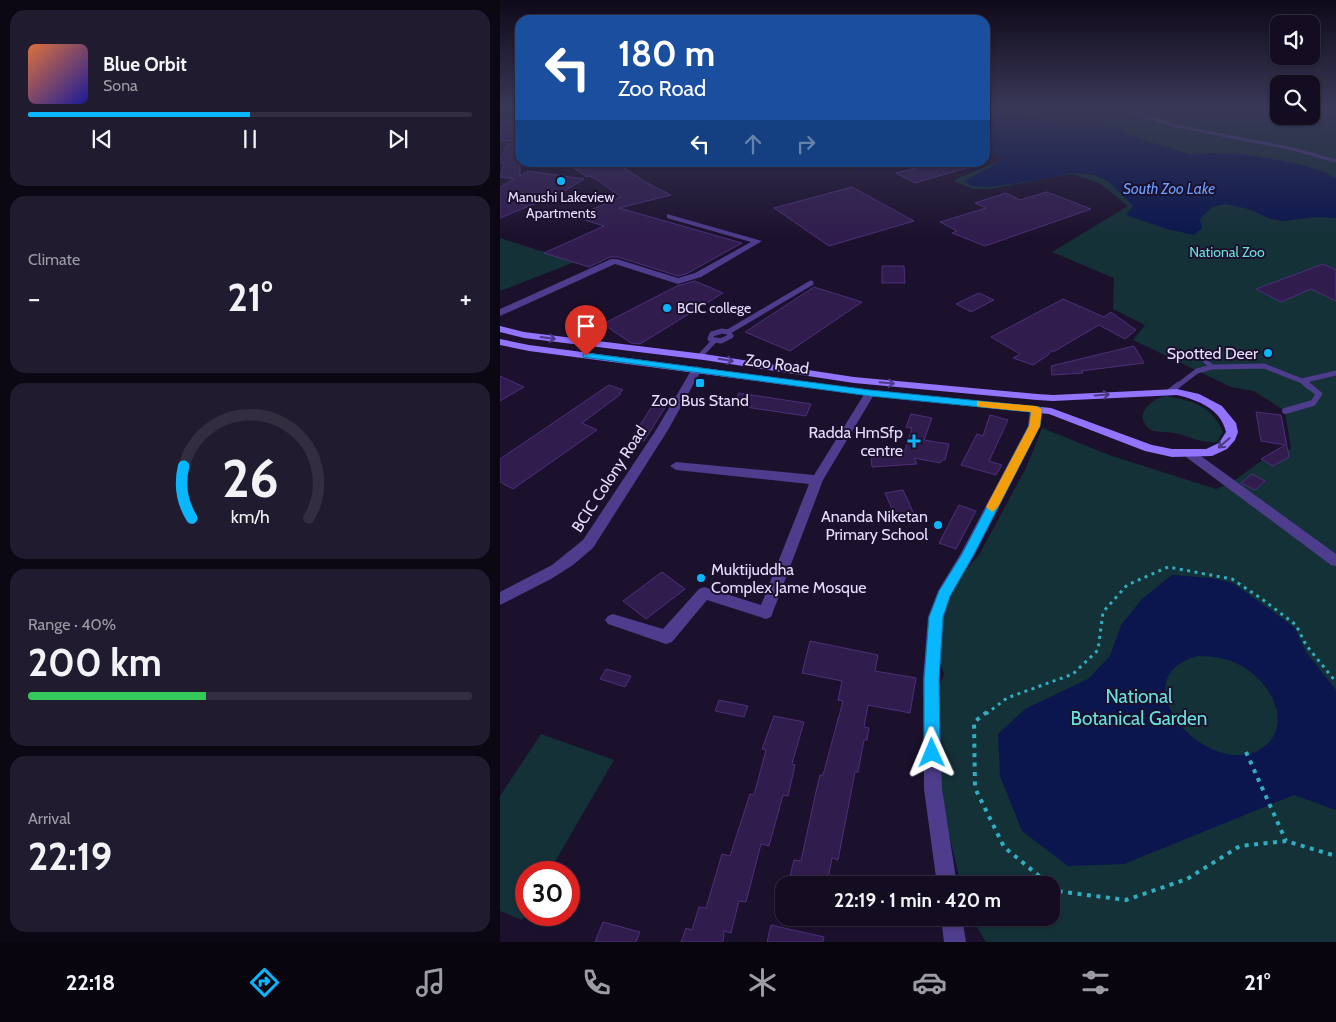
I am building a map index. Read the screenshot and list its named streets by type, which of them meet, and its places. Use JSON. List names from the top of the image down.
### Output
{
  "streets": {
    "main road": ["Zoo Road"],
    "street": ["BCIC Colony Road"]
  },
  "crossings": [
    ["Zoo Road", "BCIC Colony Road"]
  ],
  "water": ["South Zoo Lake"],
  "parks": ["National Zoo", "National Botanical Garden"],
  "places": {
    "other": [
      "Manushi Lakeview Apartments",
      "BCIC college",
      "Spotted Deer",
      "Ananda Niketan Primary School",
      "Muktijuddha Complex Jame Mosque"
    ],
    "transit": ["Zoo Bus Stand"],
    "health": ["Radda HmSfp centre"]
  },
  "page": {
    "turn": ["180 m", "Zoo Road"],
    "song": ["Blue Orbit", "Sona"],
    "tile": [
      "Climate",
      ["Range · 40%", "200 km"],
      ["Arrival", "22:19"]
    ],
    "heat": ["−", "21°", "+"],
    "limit": "30",
    "trip": "22:19 · 1 min · 420 m",
    "tabs": ["22:18", "21°"],
    "gauge": ["26", "km/h"]
  }
}
